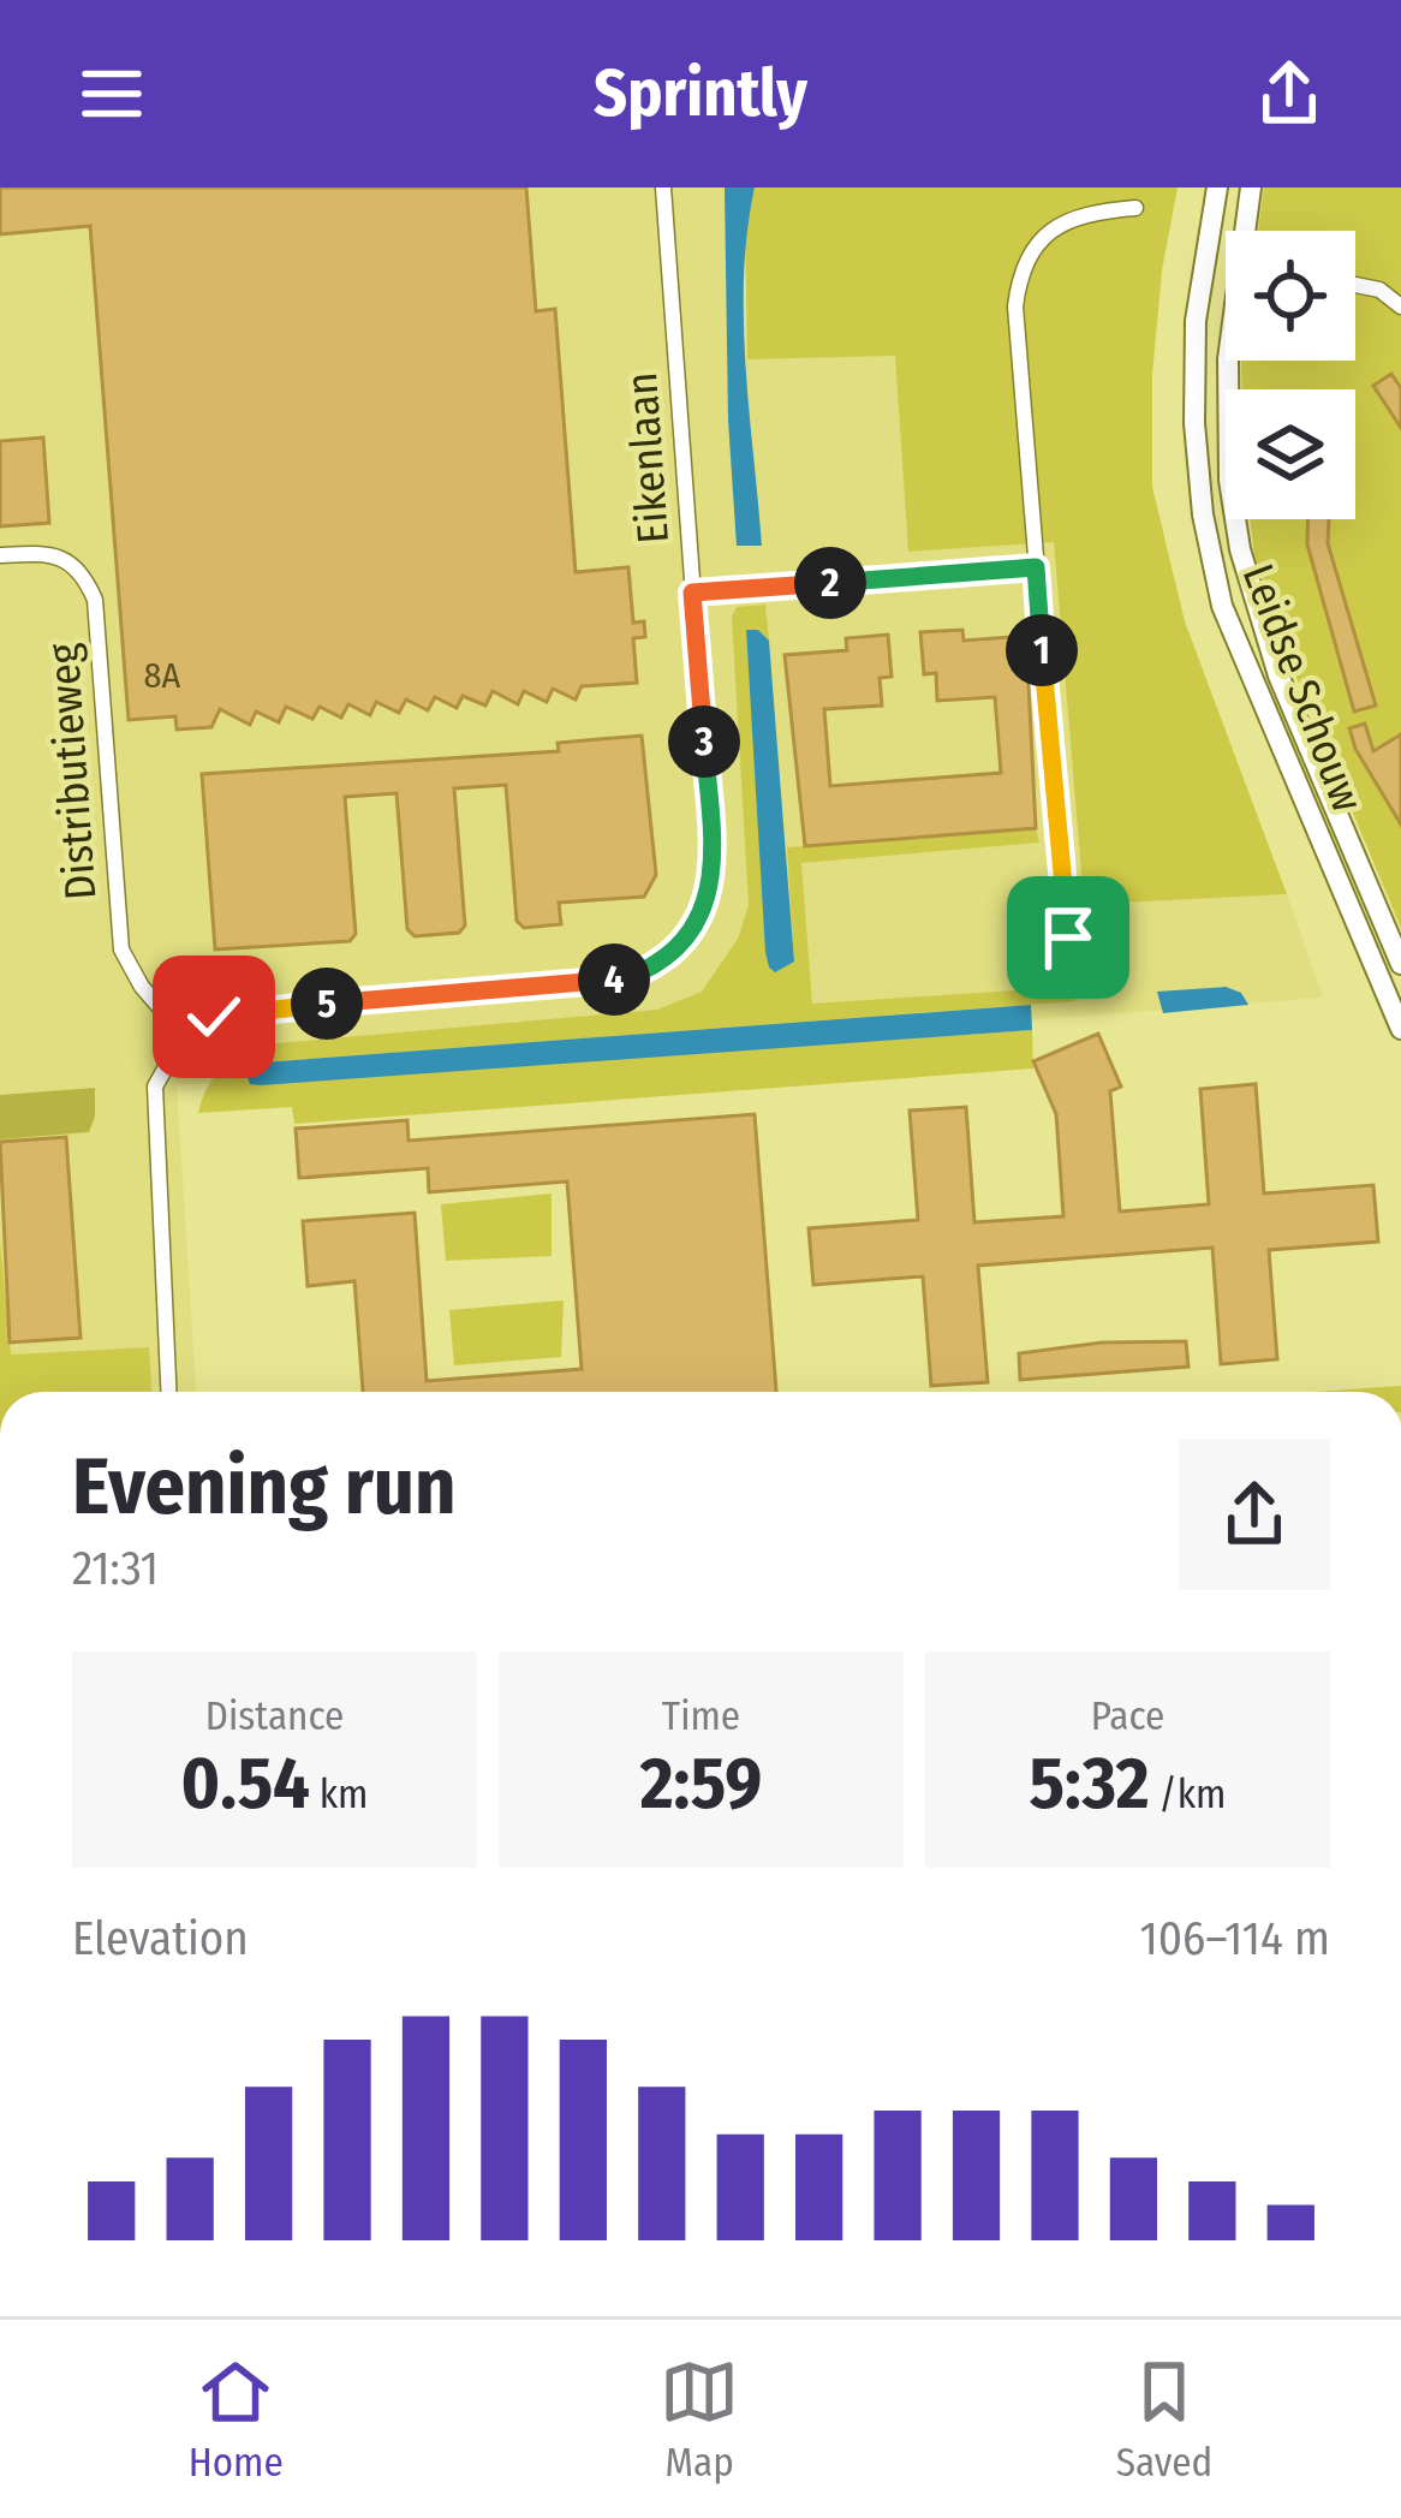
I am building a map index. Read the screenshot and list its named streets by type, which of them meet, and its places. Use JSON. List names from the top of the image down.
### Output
{
  "streets": {
    "street": ["Eikenlaan", "Leidse Schouw", "Distributieweg"]
  },
  "crossings": [
    ["Eikenlaan", "Distributieweg"]
  ],
  "house_numbers": ["8A"],
  "page": {
    "header": "Sprintly",
    "pins": [
      "2",
      "1",
      "3",
      "4",
      "5"
    ],
    "heading": ["Evening run", "21:31"],
    "stats": [
      ["Distance", "0.54 km"],
      ["Time", "2:59"],
      ["Pace", "5:32 /km"]
    ],
    "chart": ["Elevation", "106–114 m"],
    "tabs": ["Home", "Map", "Saved"]
  }
}
